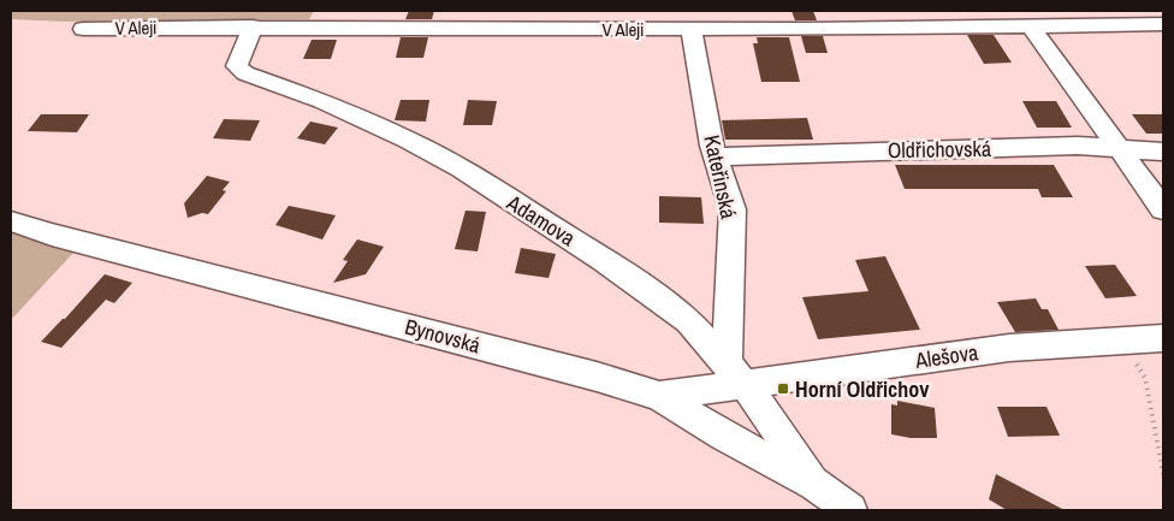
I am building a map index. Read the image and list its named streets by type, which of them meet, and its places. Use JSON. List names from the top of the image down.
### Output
{
  "streets": {
    "street": [
      "V Aleji",
      "Oldřichovská",
      "Kateřinská",
      "Adamova",
      "Bynovská",
      "Alešova"
    ]
  },
  "crossings": [
    ["V Aleji", "Kateřinská"],
    ["V Aleji", "Adamova"],
    ["Oldřichovská", "Kateřinská"],
    ["Kateřinská", "Adamova"],
    ["Kateřinská", "Alešova"],
    ["Adamova", "Bynovská"],
    ["Adamova", "Alešova"],
    ["Bynovská", "Alešova"]
  ],
  "places": {
    "transit": ["Horní Oldřichov"]
  }
}
